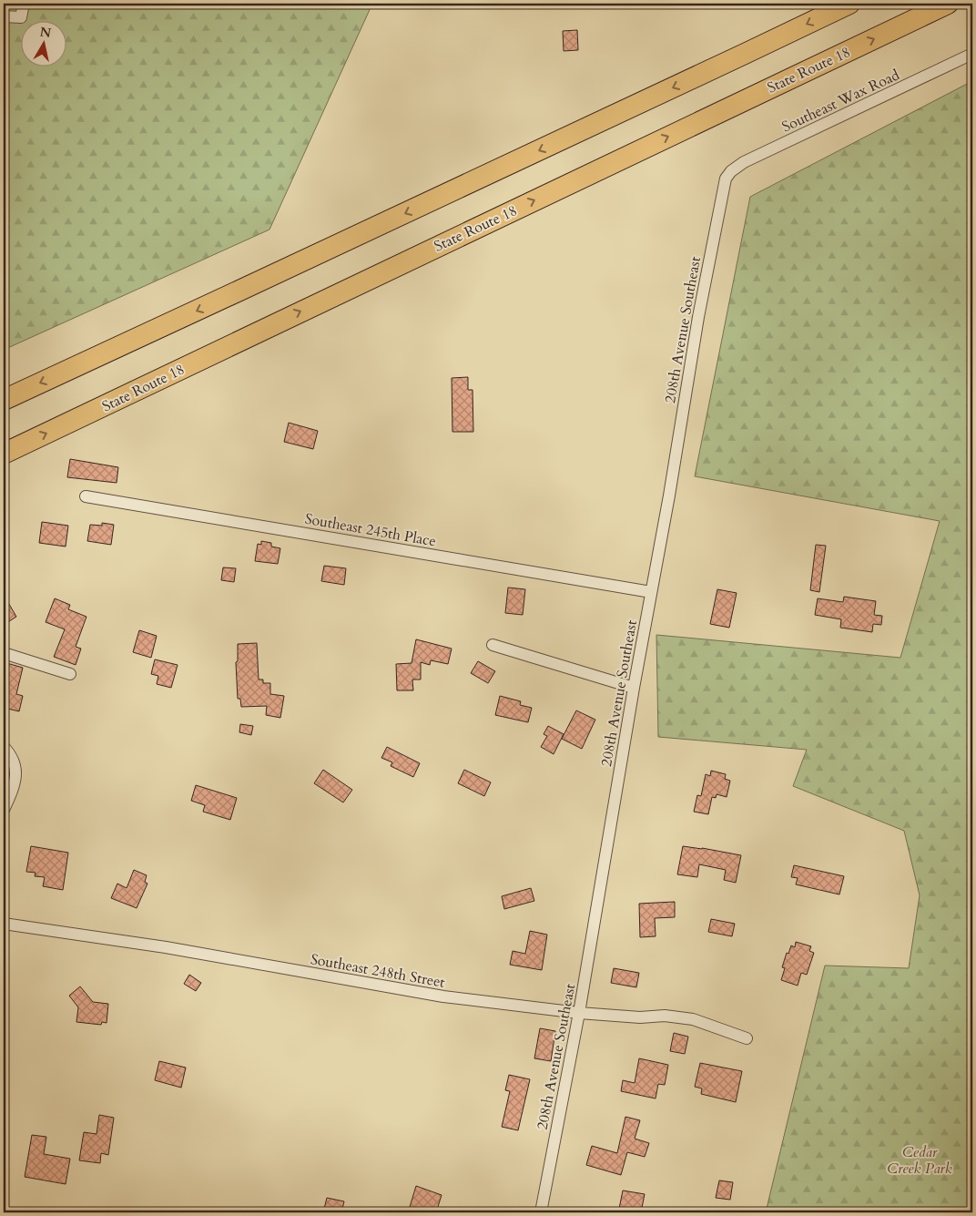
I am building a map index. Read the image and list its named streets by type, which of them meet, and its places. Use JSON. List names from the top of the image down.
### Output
{
  "streets": {
    "highway": ["State Route 18"],
    "street": [
      "Southeast Wax Road",
      "208th Avenue Southeast",
      "Southeast 245th Place",
      "Southeast 248th Street"
    ]
  },
  "crossings": [
    ["Southeast Wax Road", "208th Avenue Southeast"],
    ["208th Avenue Southeast", "Southeast 245th Place"],
    ["208th Avenue Southeast", "Southeast 248th Street"]
  ],
  "parks": ["Cedar Creek Park"],
  "north": "top"
}
